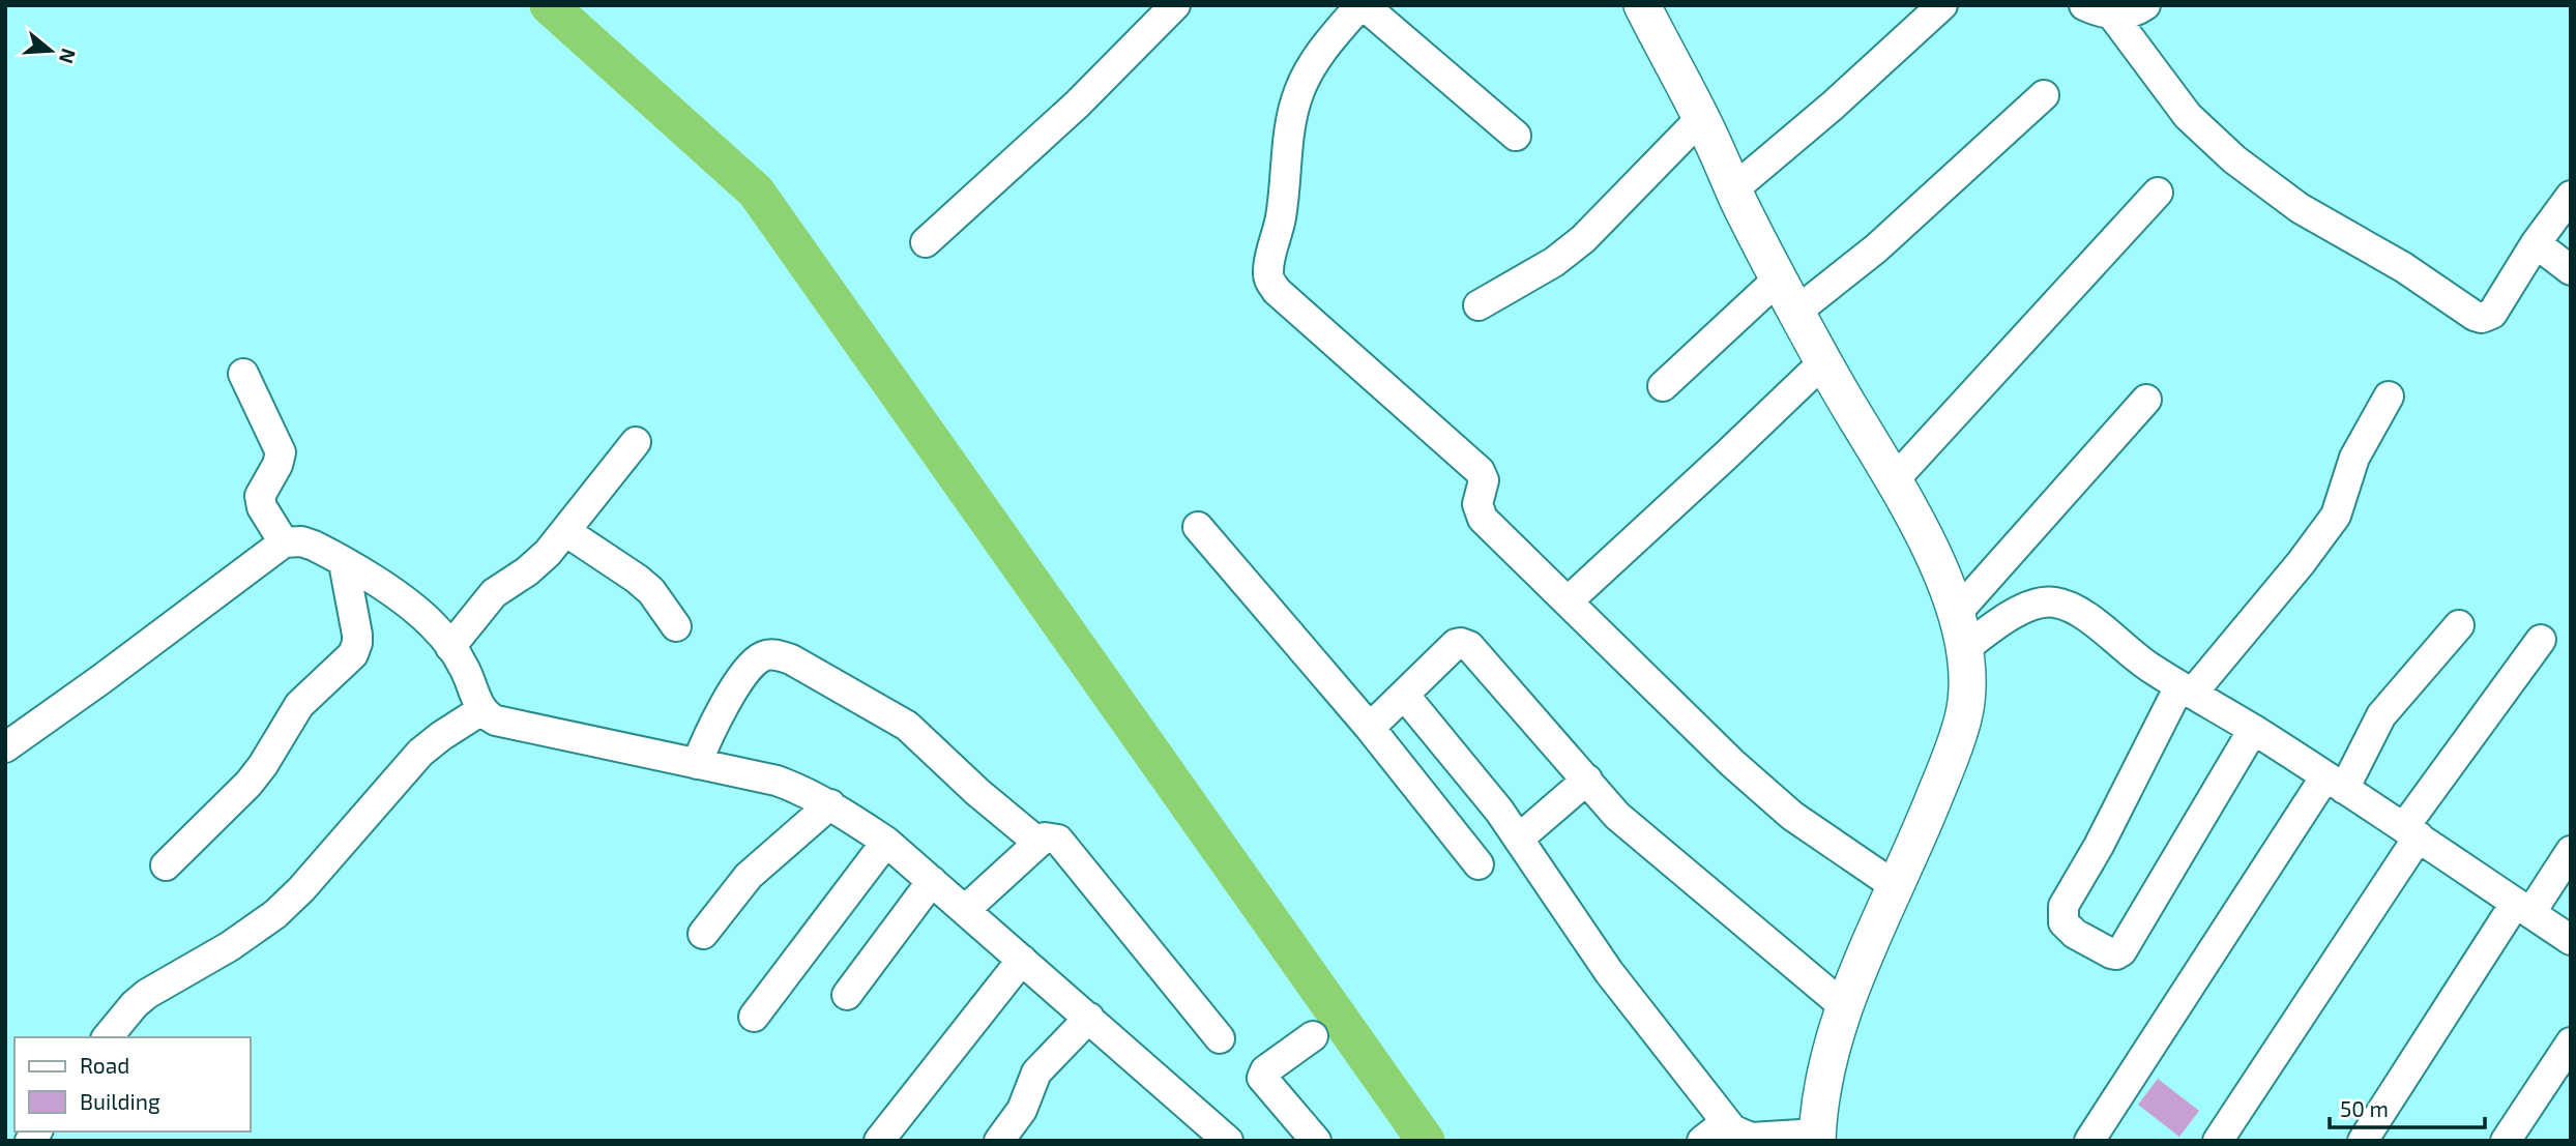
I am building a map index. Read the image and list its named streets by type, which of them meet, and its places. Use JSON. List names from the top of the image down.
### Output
{
  "legend": ["Road", "Building"],
  "scale_bar": "50 m",
  "north": "right"
}
